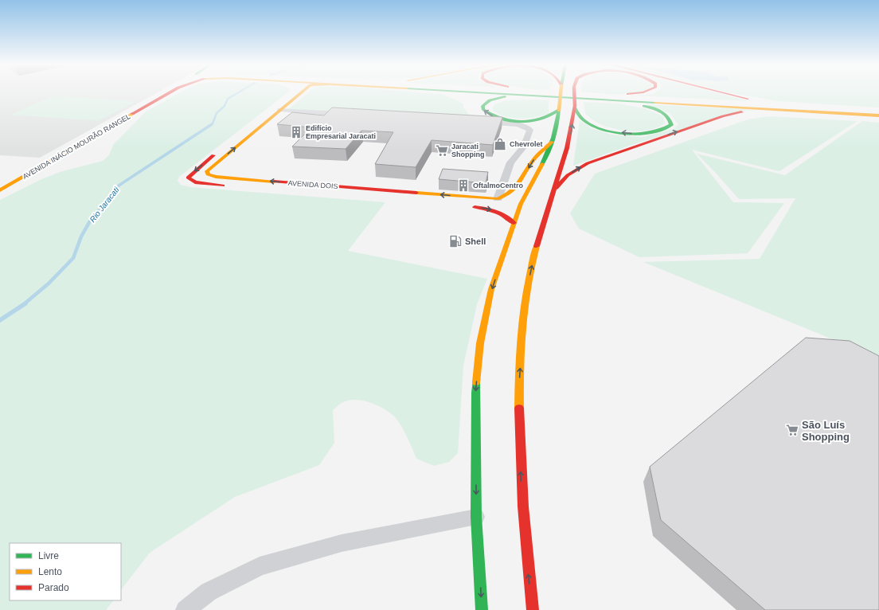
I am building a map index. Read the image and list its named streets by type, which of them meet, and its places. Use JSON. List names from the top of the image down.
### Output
{
  "streets": {
    "main road": ["AVENIDA INÁCIO MOURÃO RANGEL", "AVENIDA DOIS"]
  },
  "water": ["Rio Jaracati"],
  "places": {
    "building": ["Edifício Empresarial Jaracati", "OftalmoCentro"],
    "shop": ["Chevrolet"],
    "supermarket": ["Jaracati Shopping", "São Luís Shopping"],
    "fuel station": ["Shell"]
  },
  "legend": ["Livre", "Lento", "Parado"]
}
